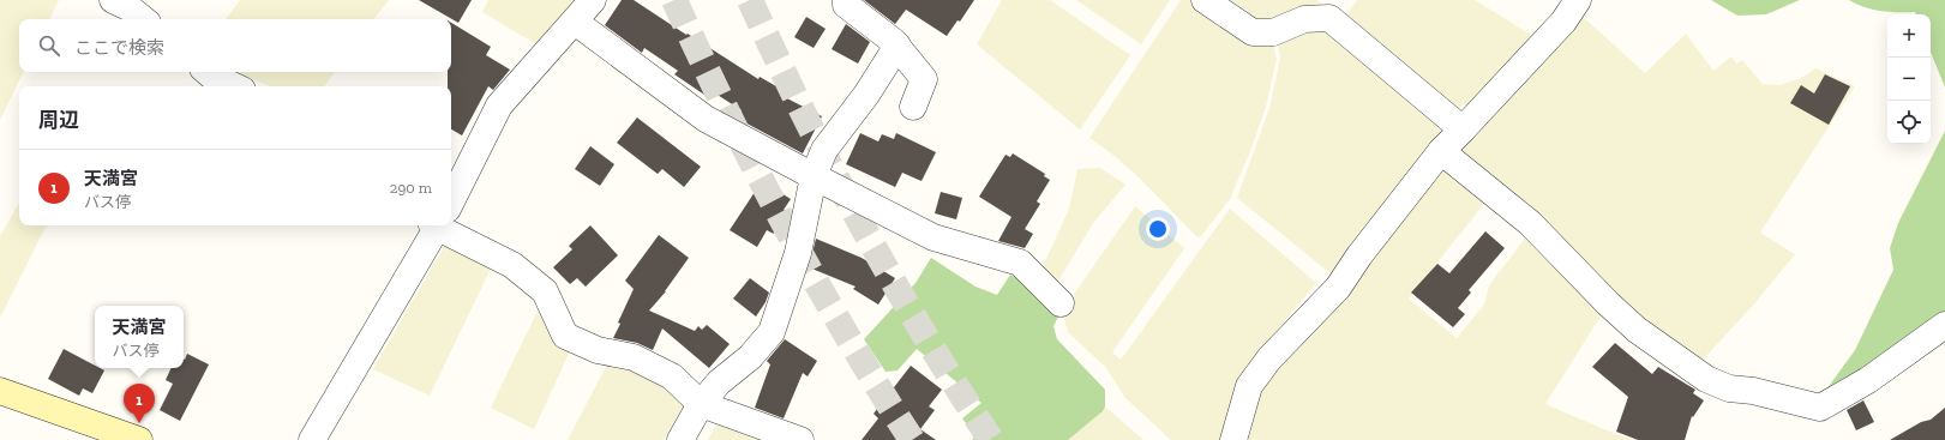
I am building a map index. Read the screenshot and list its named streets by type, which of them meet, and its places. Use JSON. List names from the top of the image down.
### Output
{
  "page": {
    "map_buttons": ["+", "−"],
    "search": "ここで検索",
    "heading": "周辺",
    "list": [
      {
        "mark": "1",
        "name": "天満宮",
        "note": "バス停",
        "value": "290 m"
      }
    ],
    "popup": ["天満宮", "バス停"],
    "pins": "1"
  }
}
